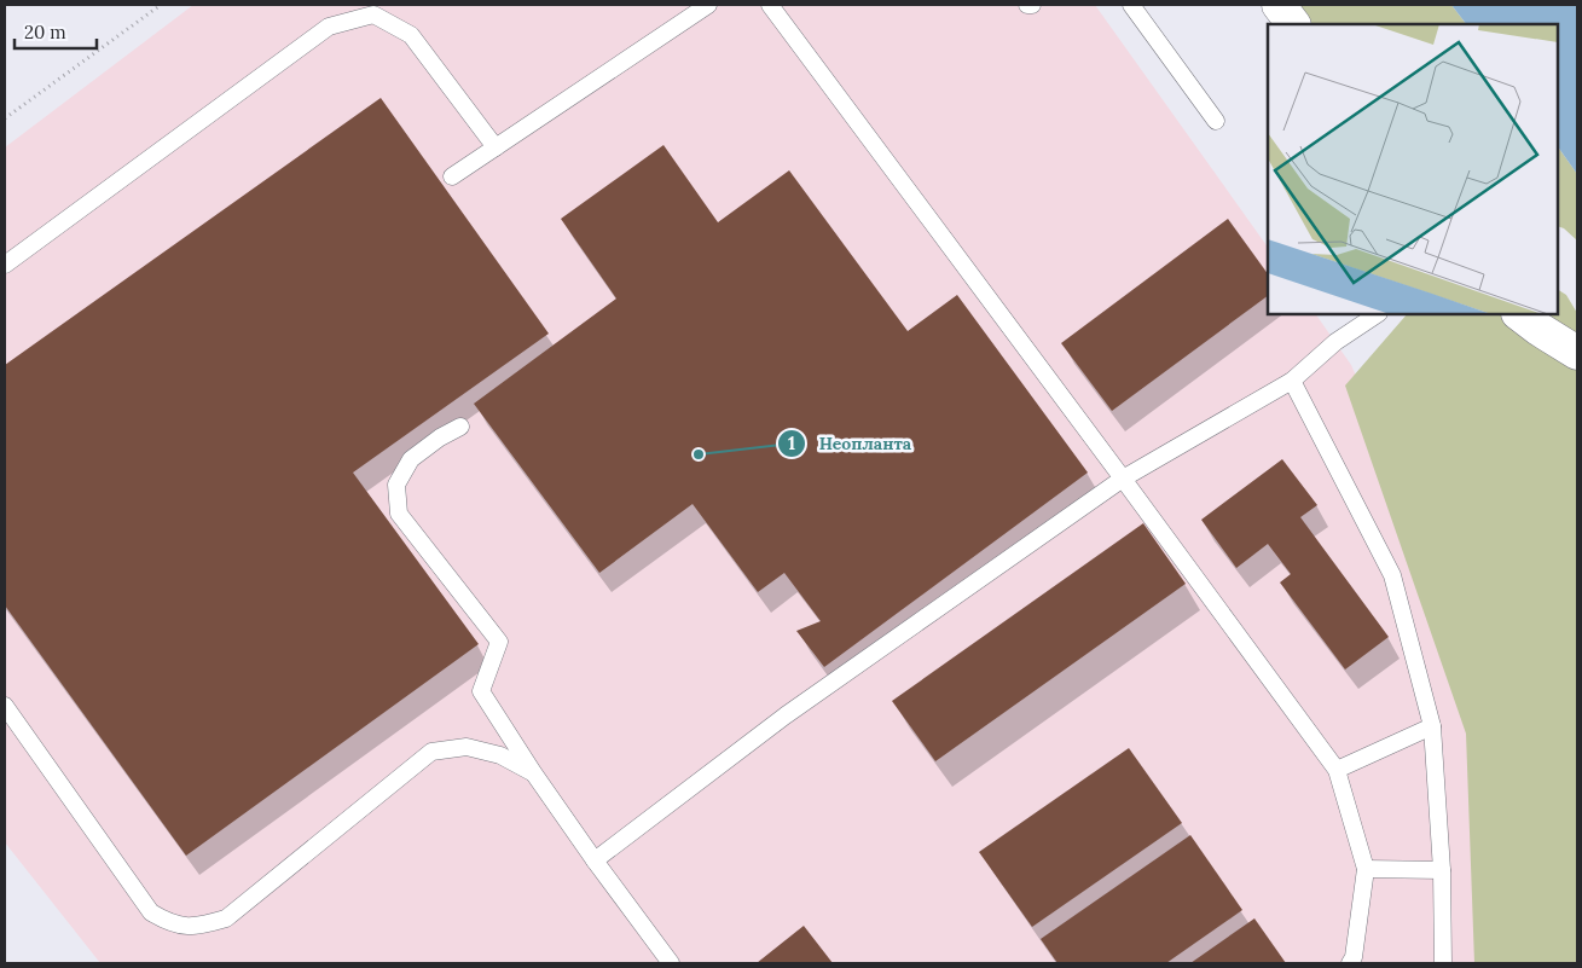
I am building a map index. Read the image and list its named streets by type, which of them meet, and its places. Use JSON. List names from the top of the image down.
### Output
{
  "places": ["Неопланта"],
  "scale_bar": "20 m"
}
